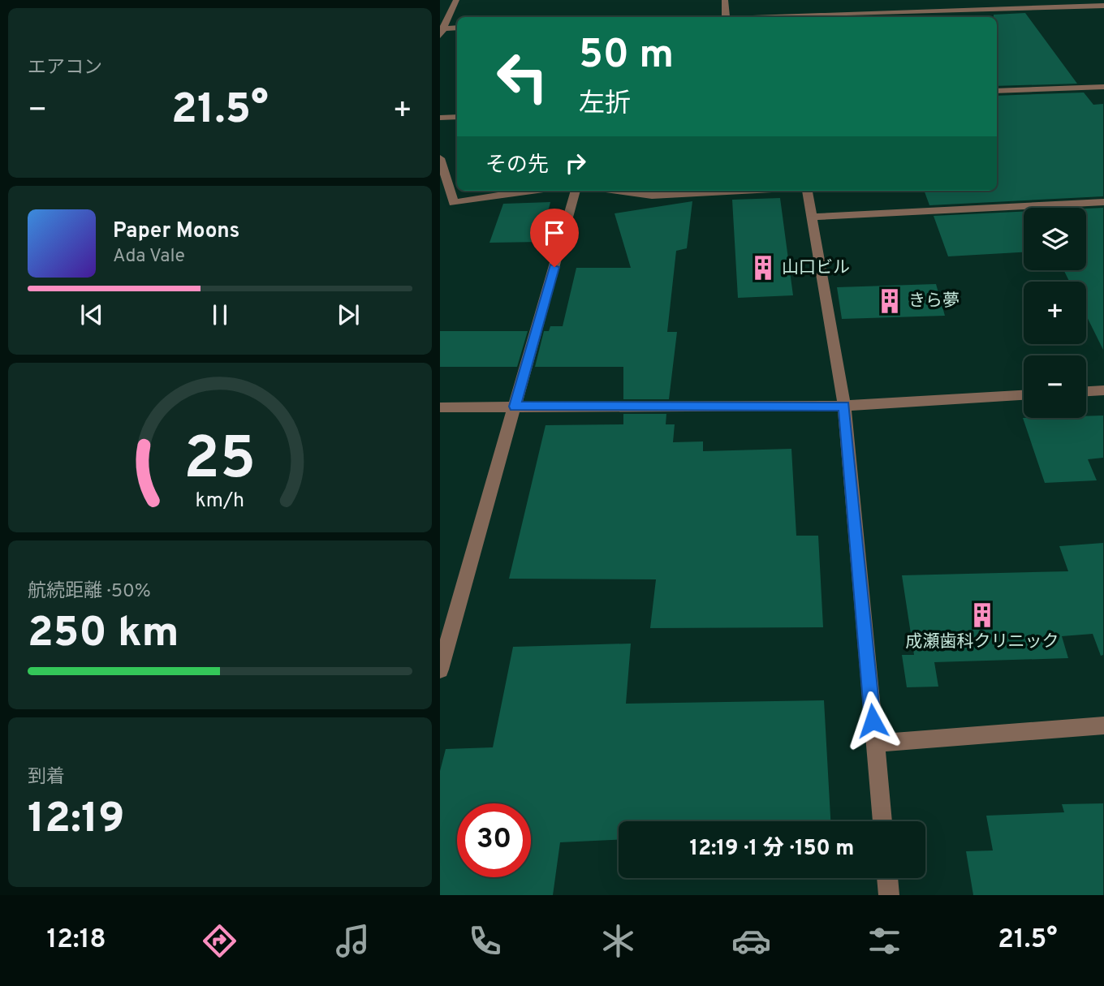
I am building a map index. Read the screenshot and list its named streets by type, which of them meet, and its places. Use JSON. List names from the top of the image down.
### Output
{
  "places": {
    "building": ["山口ビル", "きら夢", "成瀬歯科クリニック"]
  },
  "page": {
    "tile": [
      "エアコン",
      ["航続距離 · 50%", "250 km"],
      ["到着", "12:19"]
    ],
    "turn": ["50 m", "左折"],
    "heat": ["−", "21.5°", "+"],
    "then": "その先",
    "map_buttons": ["+", "−"],
    "song": ["Paper Moons", "Ada Vale"],
    "limit": "30",
    "trip": "12:19 · 1 分 · 150 m",
    "tabs": ["12:18", "21.5°"],
    "gauge": ["25", "km/h"]
  }
}
